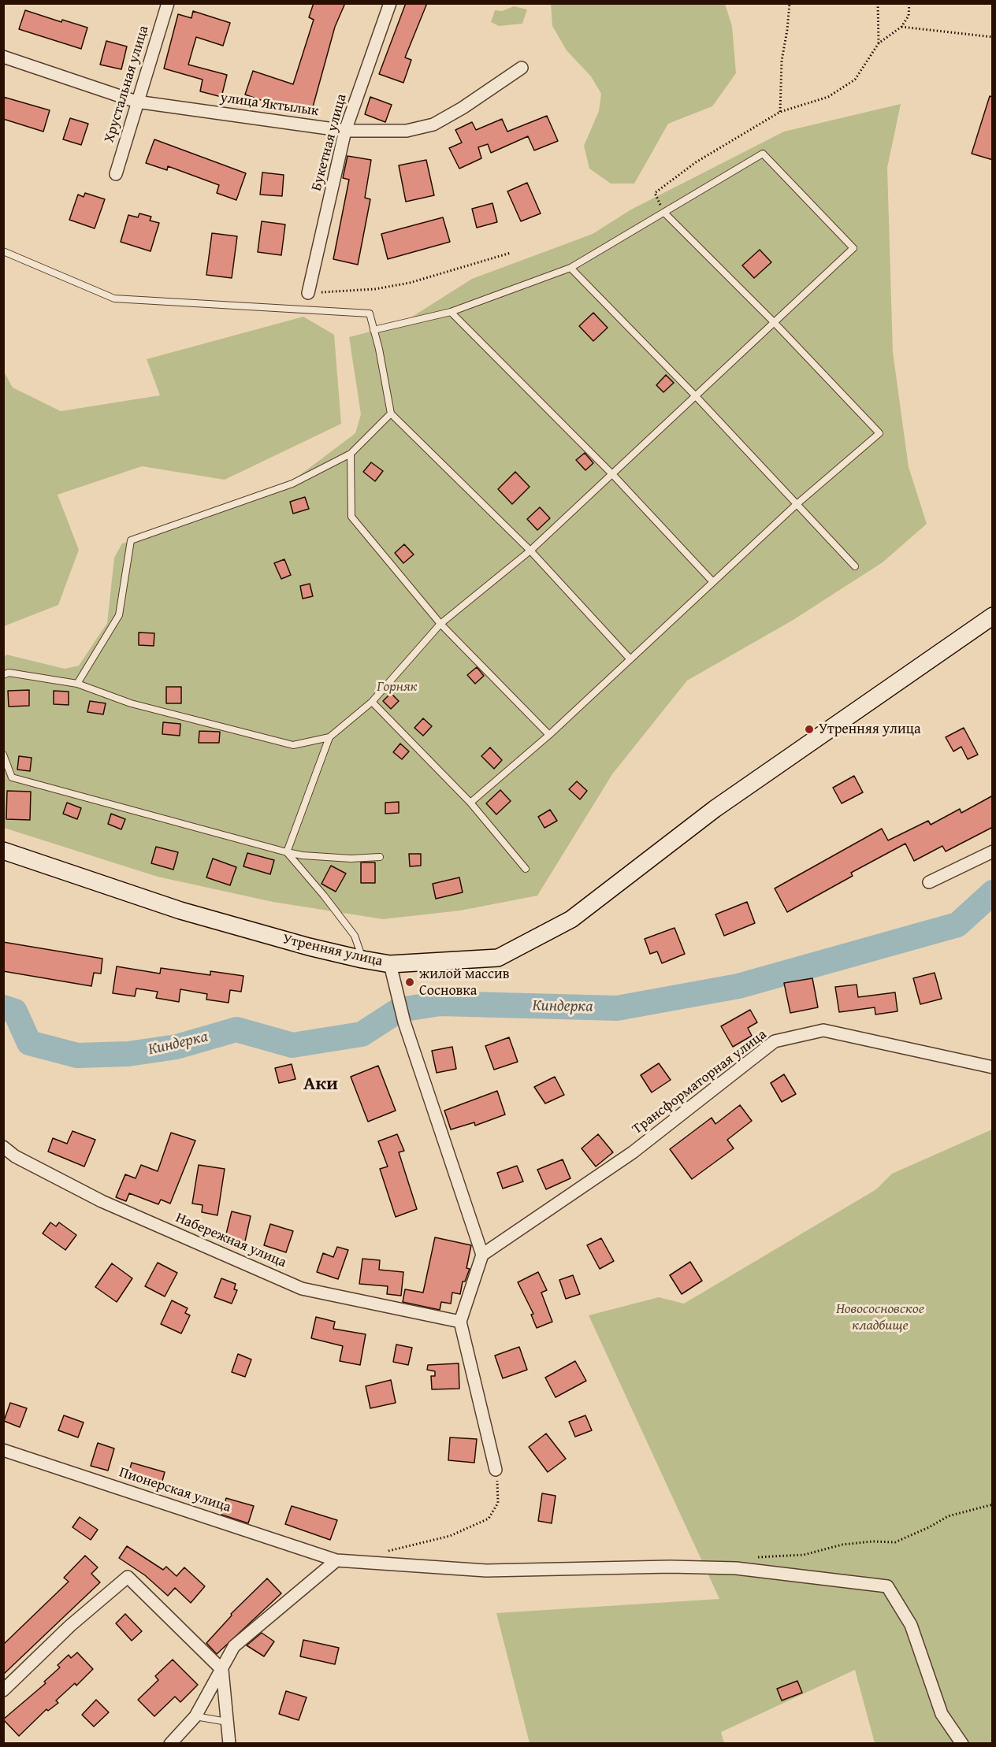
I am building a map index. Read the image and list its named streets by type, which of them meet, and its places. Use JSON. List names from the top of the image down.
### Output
{
  "streets": {
    "street": [
      "Хрустальная улица",
      "улица Яктылык",
      "Букетная улица",
      "Утренняя улица",
      "Трансформаторная улица",
      "Набережная улица",
      "Пионерская улица"
    ]
  },
  "crossings": [
    ["Хрустальная улица", "улица Яктылык"],
    ["улица Яктылык", "Букетная улица"]
  ],
  "districts": ["Аки"],
  "water": ["Киндерка"],
  "parks": ["Горняк", "Новососновское кладбище"],
  "places": ["Утренняя улица", "жилой массив Сосновка"]
}
